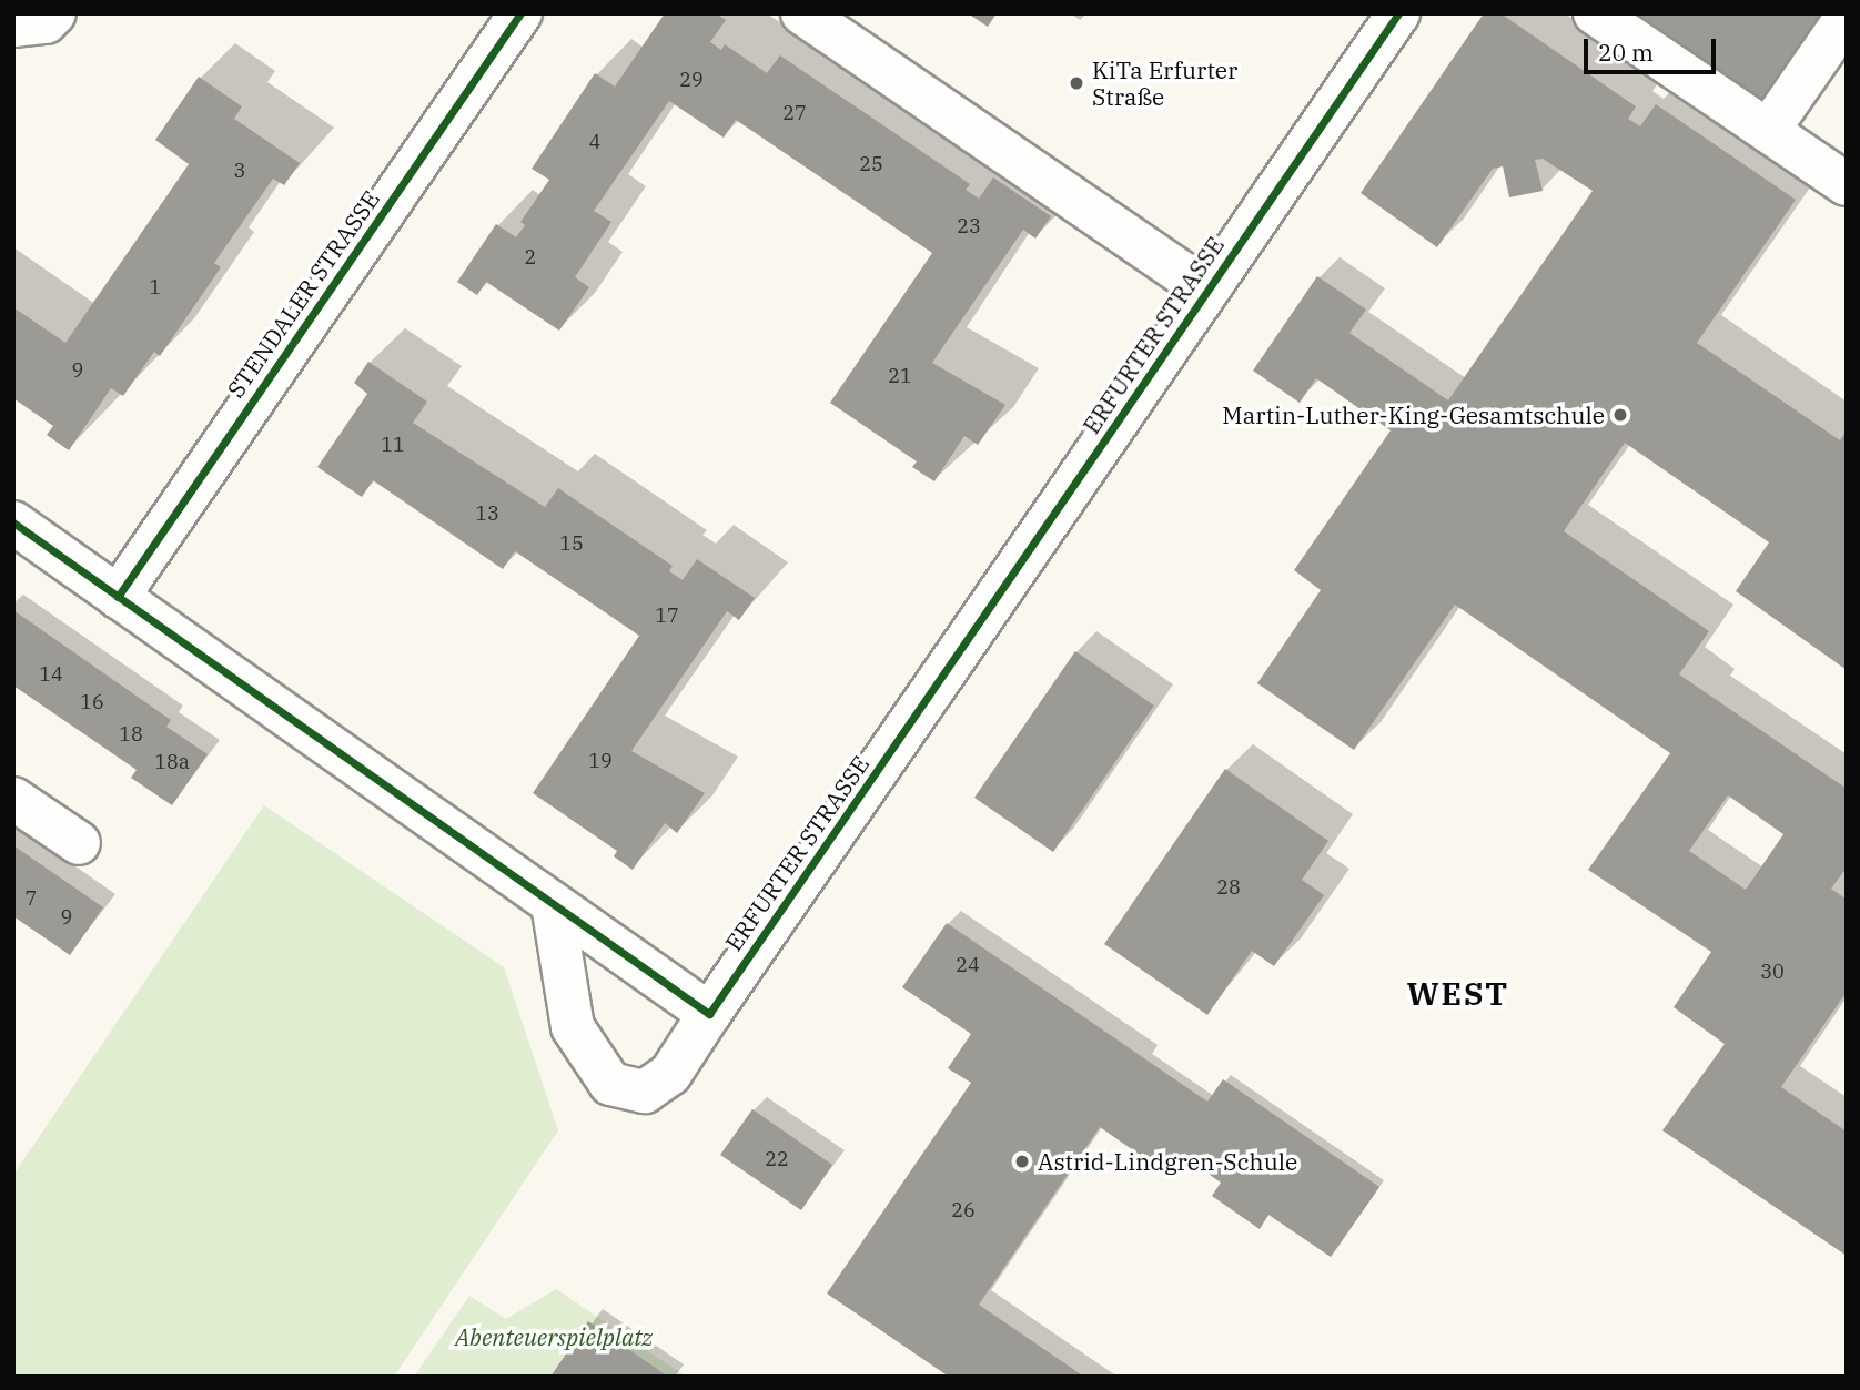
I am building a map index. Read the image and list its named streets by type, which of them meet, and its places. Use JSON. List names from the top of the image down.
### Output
{
  "streets": {
    "street": ["STENDALER STRASSE", "ERFURTER STRASSE"]
  },
  "districts": ["WEST"],
  "parks": ["Abenteuerspielplatz"],
  "places": ["KiTa Erfurter Straße", "Martin-Luther-King-Gesamtschule", "Astrid-Lindgren-Schule"],
  "house_numbers": [
    "29",
    "27",
    "4",
    "25",
    "3",
    "23",
    "2",
    "1",
    "9",
    "21",
    "11",
    "13",
    "15",
    "17",
    "14",
    "16",
    "18",
    "19",
    "18a",
    "28",
    "7",
    "9",
    "24",
    "30",
    "22",
    "26"
  ],
  "scale_bar": "20 m"
}
